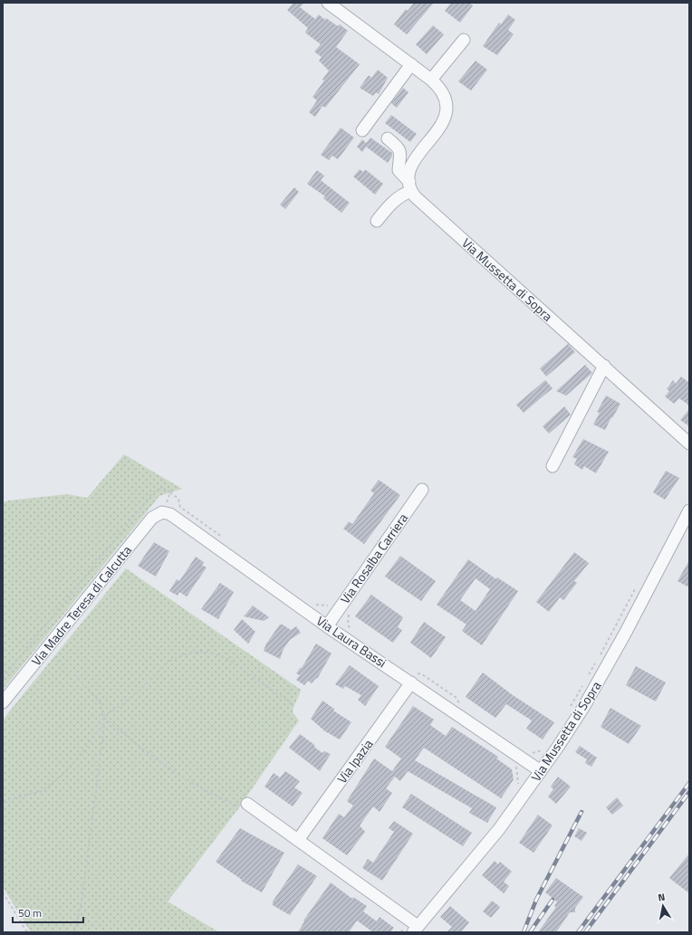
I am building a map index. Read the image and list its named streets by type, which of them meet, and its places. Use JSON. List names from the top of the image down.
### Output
{
  "streets": {
    "street": [
      "Via Mussetta di Sopra",
      "Via Rosalba Carriera",
      "Via Madre Teresa di Calcutta",
      "Via Laura Bassi",
      "Via Ipazia"
    ]
  },
  "crossings": [
    ["Via Mussetta di Sopra", "Via Laura Bassi"],
    ["Via Rosalba Carriera", "Via Laura Bassi"],
    ["Via Madre Teresa di Calcutta", "Via Laura Bassi"],
    ["Via Laura Bassi", "Via Ipazia"]
  ],
  "scale_bar": "50 m",
  "north": "top"
}
